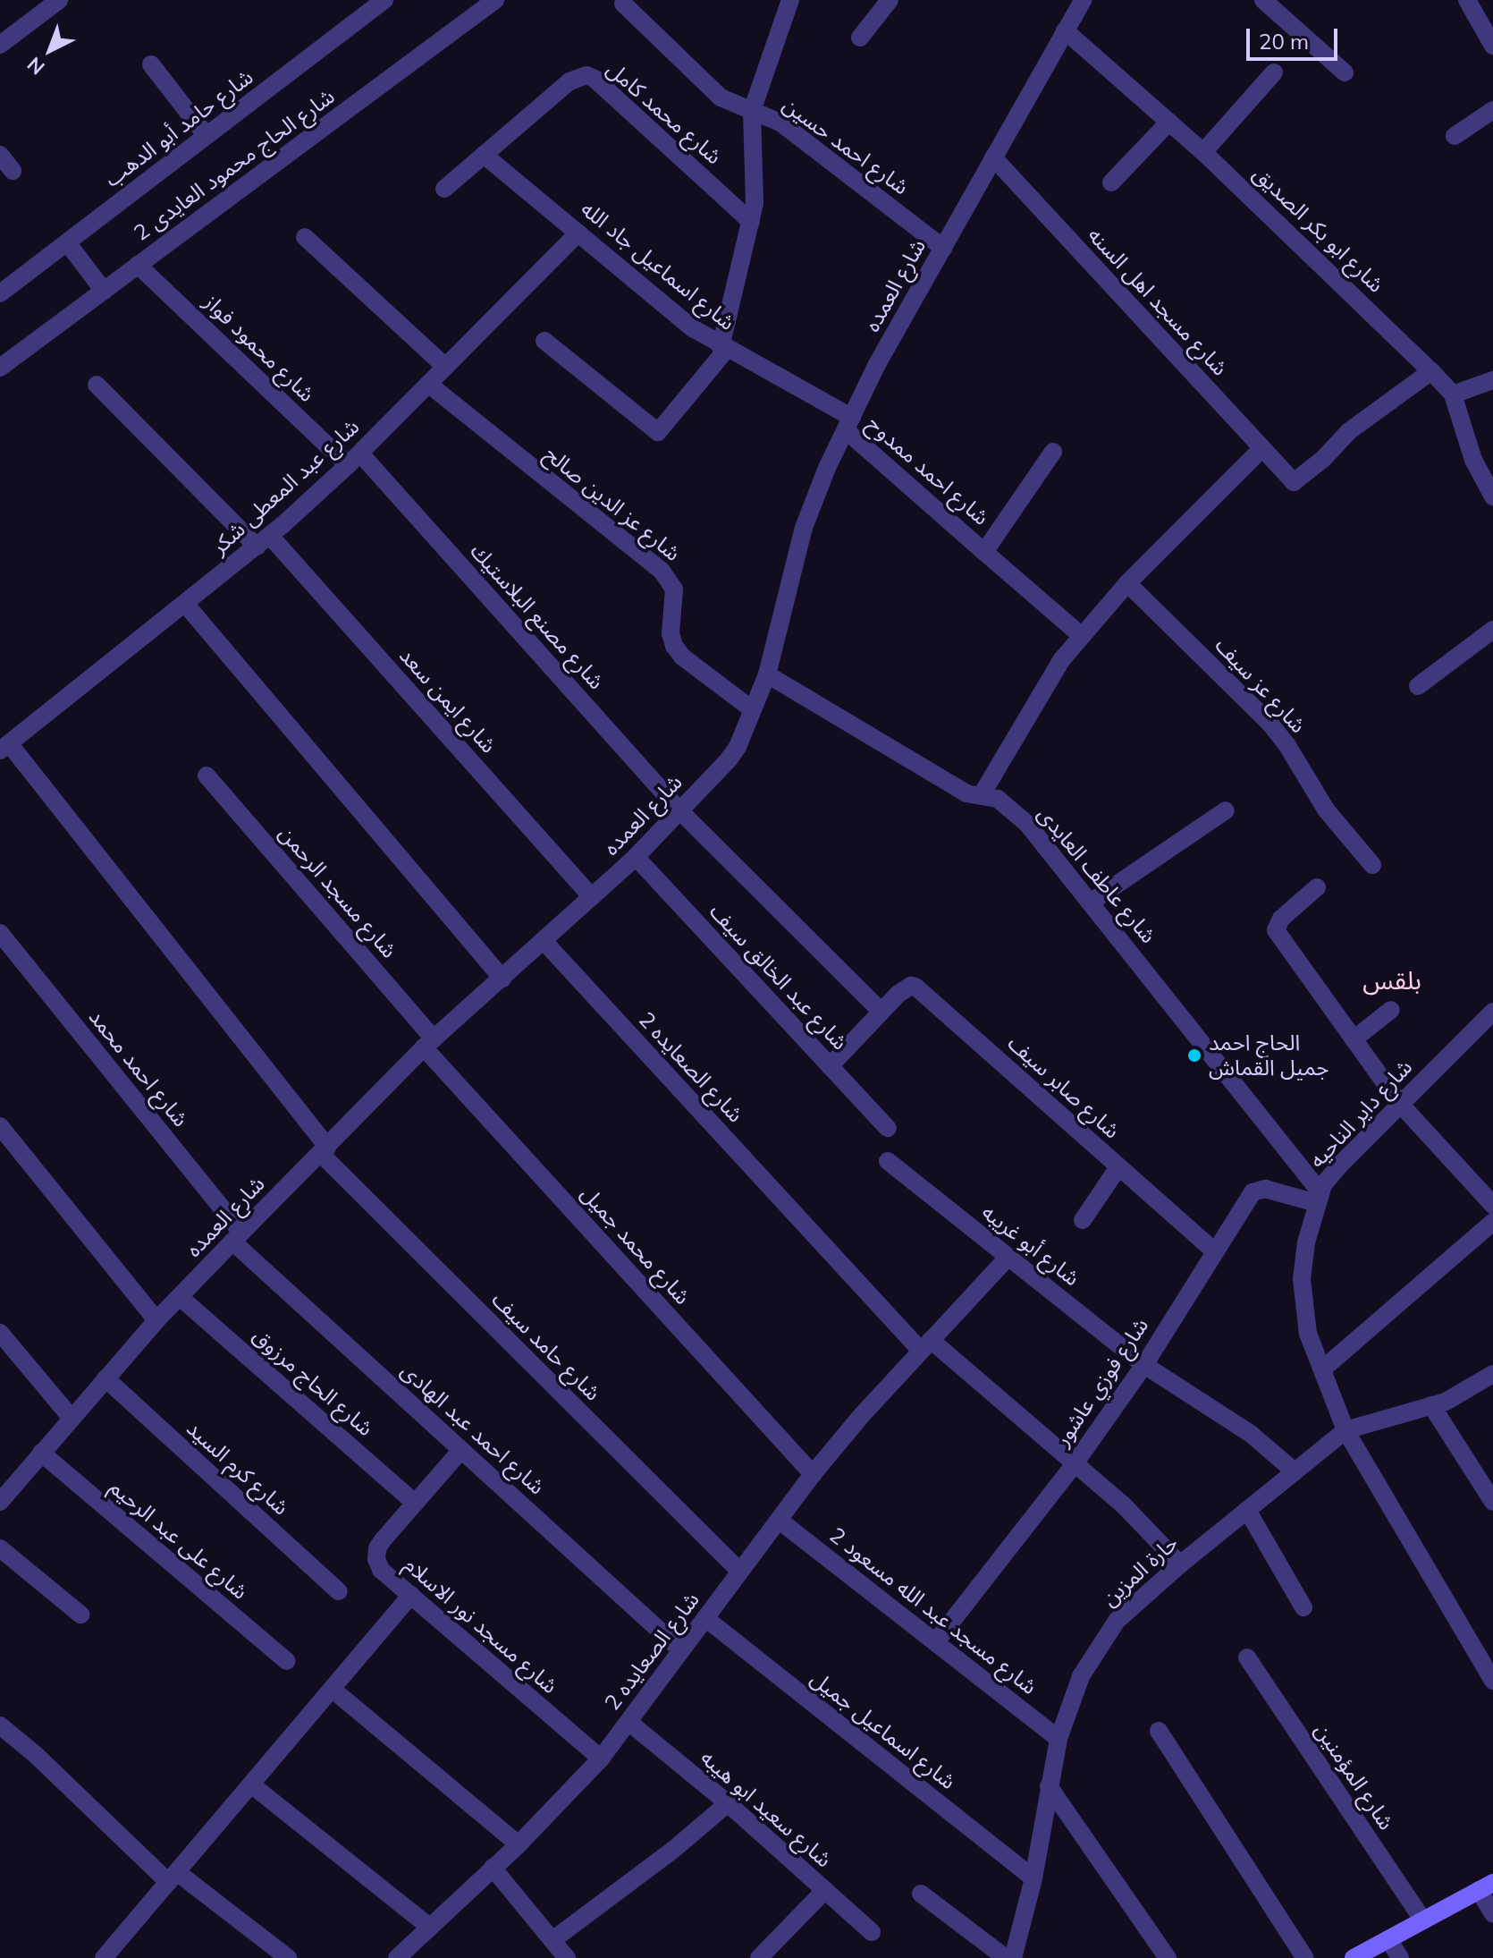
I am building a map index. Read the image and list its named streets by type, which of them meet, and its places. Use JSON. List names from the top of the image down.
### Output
{
  "streets": {
    "street": [
      "شارع محمد كامل",
      "شارع حامد أبو الدهب",
      "شارع احمد حسين",
      "شارع الحاج محمود العايدى 2",
      "شارع ابو بكر الصديق",
      "شارع اسماعيل جاد الله",
      "شارع العمده",
      "شارع مسجد اهل السنه",
      "شارع محمود فواز",
      "شارع احمد ممدوح",
      "شارع عبد المعطى شكر",
      "شارع عز الدين صالح",
      "شارع مصنع البلاستيك",
      "شارع عز سيف",
      "شارع ايمن سعد",
      "شارع عاطف العايدى",
      "شارع مسجد الرحمن",
      "شارع عبد الخالق سيف",
      "شارع الصعايده 2",
      "شارع احمد محمد",
      "شارع صابر سيف",
      "شارع داير الناحيه",
      "شارع محمد جميل",
      "شارع أبو غريبه",
      "شارع حامد سيف",
      "شارع الحاج مرزوق",
      "شارع فوزي عاشور",
      "شارع احمد عبد الهادى",
      "شارع كرم السيد",
      "شارع على عبد الرحيم",
      "حارة المزين",
      "شارع مسجد عبد الله مسعود 2",
      "شارع مسجد نور الاسلام",
      "شارع اسماعيل جميل",
      "شارع المؤمنين",
      "شارع سعيد ابو هيبه"
    ]
  },
  "crossings": [
    ["شارع محمد كامل", "شارع اسماعيل جاد الله"],
    ["شارع احمد حسين", "شارع العمده"],
    ["شارع الحاج محمود العايدى 2", "شارع محمود فواز"],
    ["شارع ابو بكر الصديق", "شارع العمده"],
    ["شارع ابو بكر الصديق", "شارع مسجد اهل السنه"],
    ["شارع اسماعيل جاد الله", "شارع العمده"],
    ["شارع اسماعيل جاد الله", "شارع احمد ممدوح"],
    ["شارع اسماعيل جاد الله", "شارع عبد المعطى شكر"],
    ["شارع العمده", "شارع مسجد اهل السنه"],
    ["شارع العمده", "شارع احمد ممدوح"],
    ["شارع العمده", "شارع عز الدين صالح"],
    ["شارع العمده", "شارع مصنع البلاستيك"],
    ["شارع العمده", "شارع ايمن سعد"],
    ["شارع العمده", "شارع عاطف العايدى"],
    ["شارع العمده", "شارع مسجد الرحمن"],
    ["شارع العمده", "شارع عبد الخالق سيف"],
    ["شارع العمده", "شارع الصعايده 2"],
    ["شارع العمده", "شارع احمد محمد"],
    ["شارع العمده", "شارع محمد جميل"],
    ["شارع العمده", "شارع حامد سيف"],
    ["شارع العمده", "شارع الحاج مرزوق"],
    ["شارع العمده", "شارع احمد عبد الهادى"],
    ["شارع العمده", "شارع كرم السيد"],
    ["شارع العمده", "شارع على عبد الرحيم"],
    ["شارع محمود فواز", "شارع عبد المعطى شكر"],
    ["شارع محمود فواز", "شارع مصنع البلاستيك"],
    ["شارع عبد المعطى شكر", "شارع عز الدين صالح"],
    ["شارع عبد المعطى شكر", "شارع مصنع البلاستيك"],
    ["شارع عبد المعطى شكر", "شارع ايمن سعد"],
    ["شارع عبد المعطى شكر", "شارع حامد سيف"],
    ["شارع عاطف العايدى", "شارع داير الناحيه"],
    ["شارع عاطف العايدى", "شارع فوزي عاشور"],
    ["شارع مسجد الرحمن", "شارع محمد جميل"],
    ["شارع عبد الخالق سيف", "شارع صابر سيف"],
    ["شارع الصعايده 2", "شارع محمد جميل"],
    ["شارع الصعايده 2", "شارع أبو غريبه"],
    ["شارع الصعايده 2", "شارع حامد سيف"],
    ["شارع الصعايده 2", "شارع احمد عبد الهادى"],
    ["شارع الصعايده 2", "شارع مسجد عبد الله مسعود 2"],
    ["شارع الصعايده 2", "شارع مسجد نور الاسلام"],
    ["شارع الصعايده 2", "شارع اسماعيل جميل"],
    ["شارع الصعايده 2", "شارع سعيد ابو هيبه"],
    ["شارع احمد محمد", "شارع احمد عبد الهادى"],
    ["شارع صابر سيف", "شارع فوزي عاشور"],
    ["شارع داير الناحيه", "شارع فوزي عاشور"],
    ["شارع داير الناحيه", "حارة المزين"],
    ["شارع أبو غريبه", "شارع فوزي عاشور"],
    ["شارع أبو غريبه", "حارة المزين"],
    ["شارع الحاج مرزوق", "شارع مسجد نور الاسلام"],
    ["شارع فوزي عاشور", "شارع مسجد عبد الله مسعود 2"],
    ["شارع احمد عبد الهادى", "شارع مسجد نور الاسلام"],
    ["حارة المزين", "شارع مسجد عبد الله مسعود 2"],
    ["حارة المزين", "شارع اسماعيل جميل"]
  ],
  "districts": ["بلقس"],
  "places": ["الحاج احمد جميل القماش"],
  "scale_bar": "20 m",
  "north": "bottom left"
}
